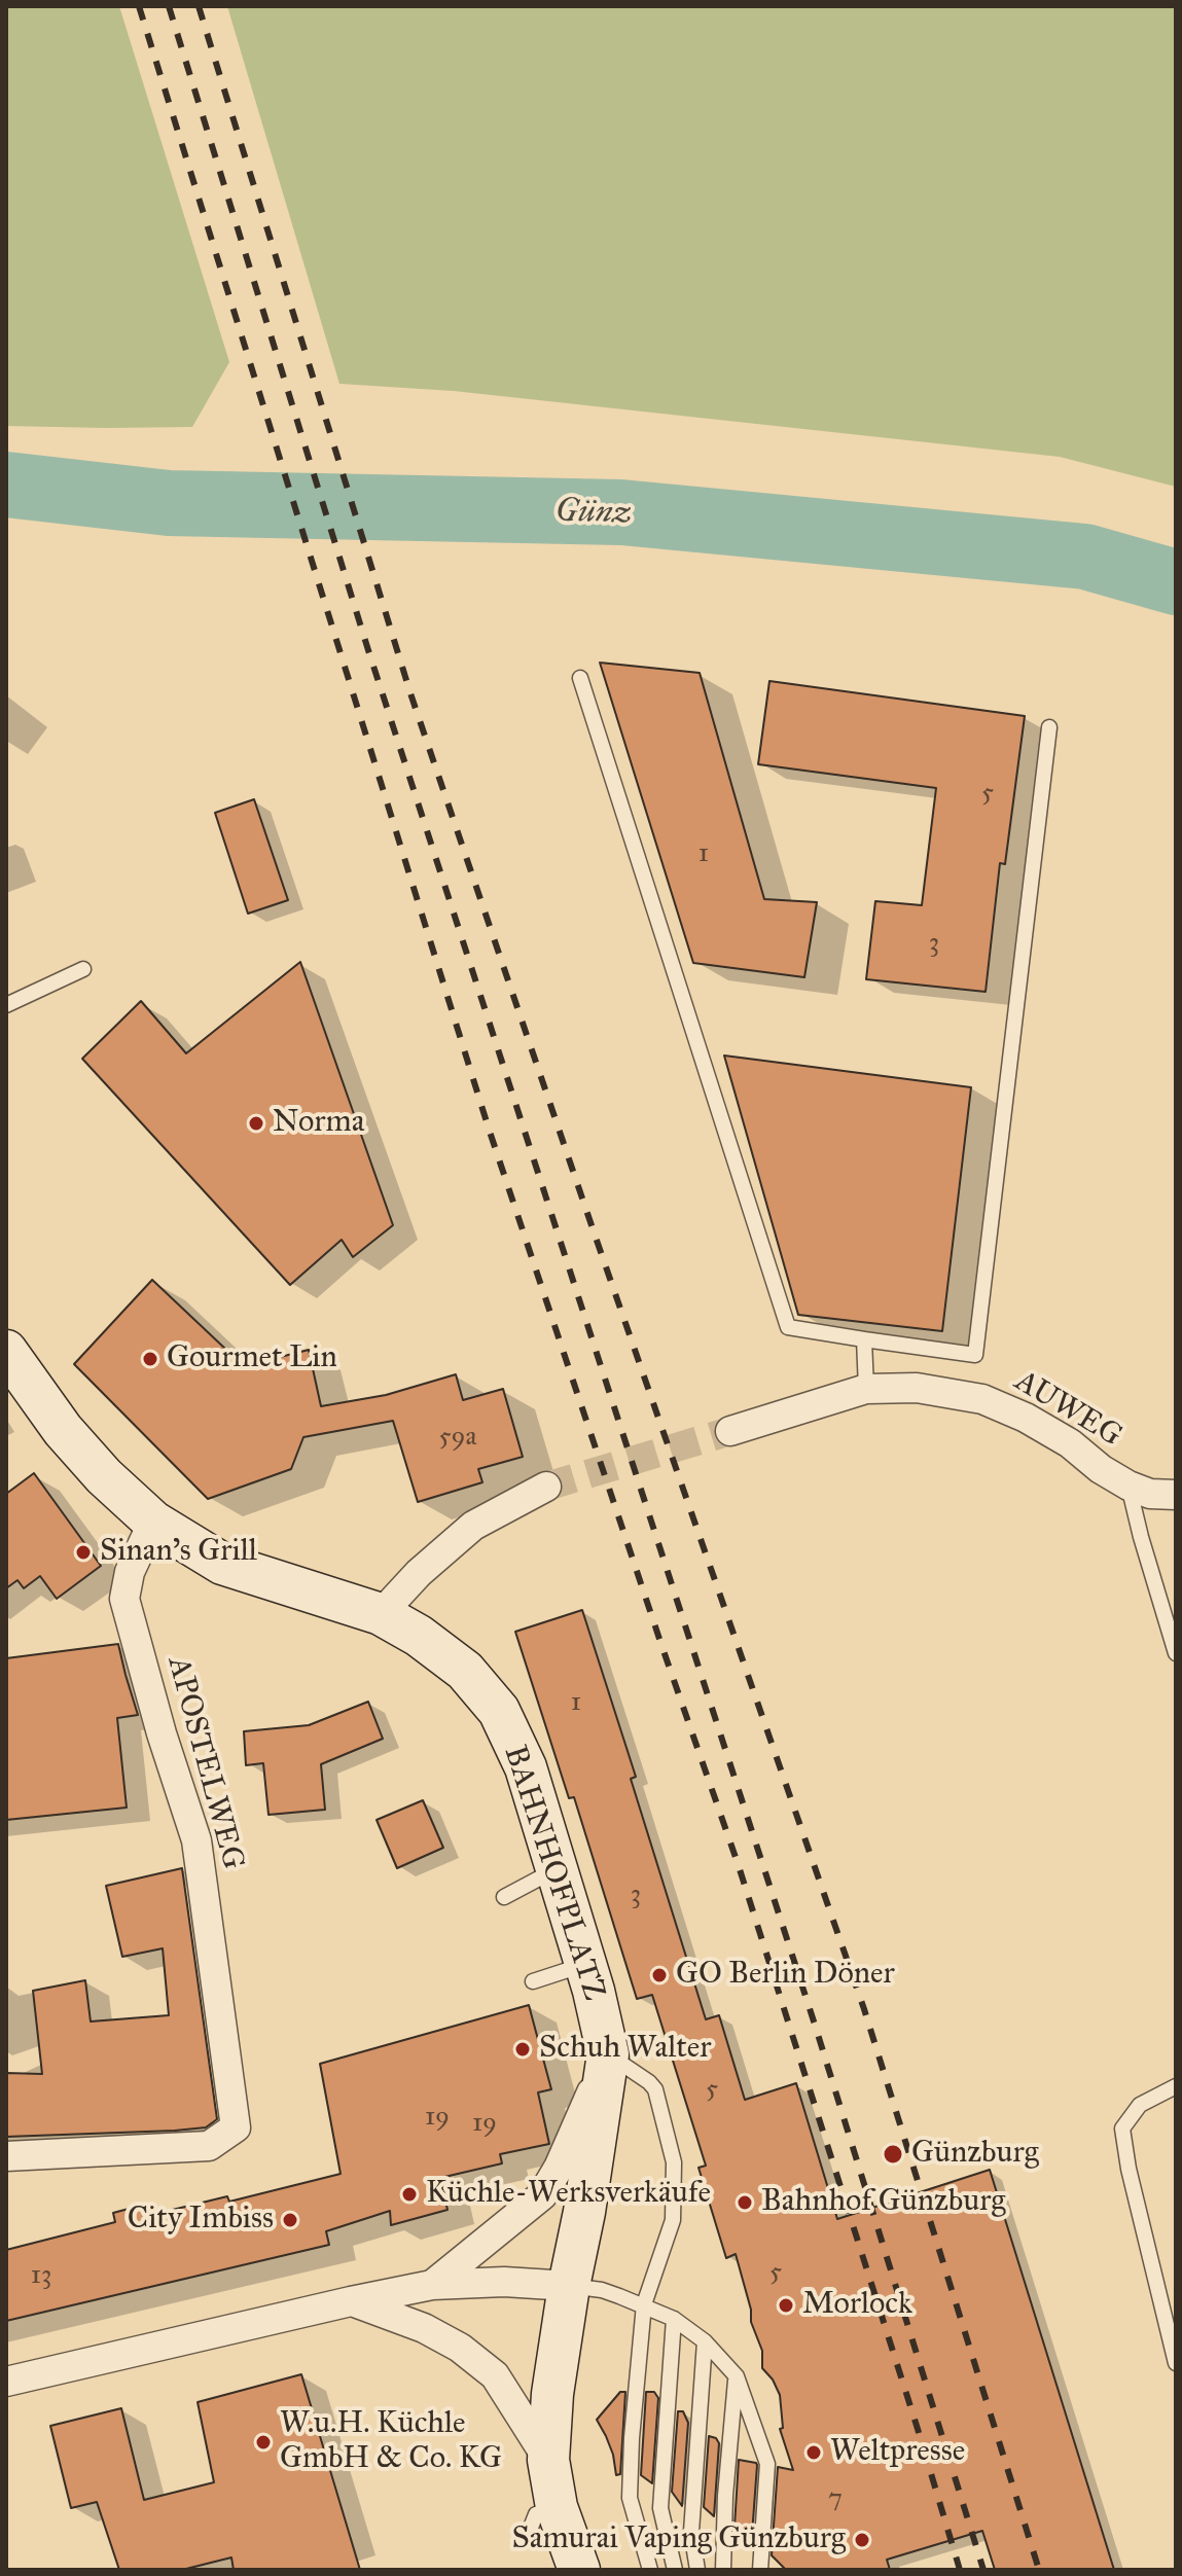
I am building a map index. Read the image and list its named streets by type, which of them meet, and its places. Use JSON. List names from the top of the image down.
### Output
{
  "streets": {
    "main road": ["BAHNHOFPLATZ"],
    "street": ["AUWEG", "APOSTELWEG"]
  },
  "crossings": [
    ["APOSTELWEG", "BAHNHOFPLATZ"]
  ],
  "water": ["Günz"],
  "places": [
    "Norma",
    "Gourmet Lin",
    "Sinan's Grill",
    "GO Berlin Döner",
    "Schuh Walter",
    "Günzburg",
    "Küchle-Werksverkäufe",
    "Bahnhof Günzburg",
    "City Imbiss",
    "Morlock",
    "W.u.H. Küchle GmbH & Co. KG",
    "Weltpresse",
    "Samurai Vaping Günzburg"
  ],
  "house_numbers": [
    "5",
    "1",
    "3",
    "59a",
    "1",
    "3",
    "5",
    "19",
    "19",
    "5",
    "13",
    "7"
  ]
}
